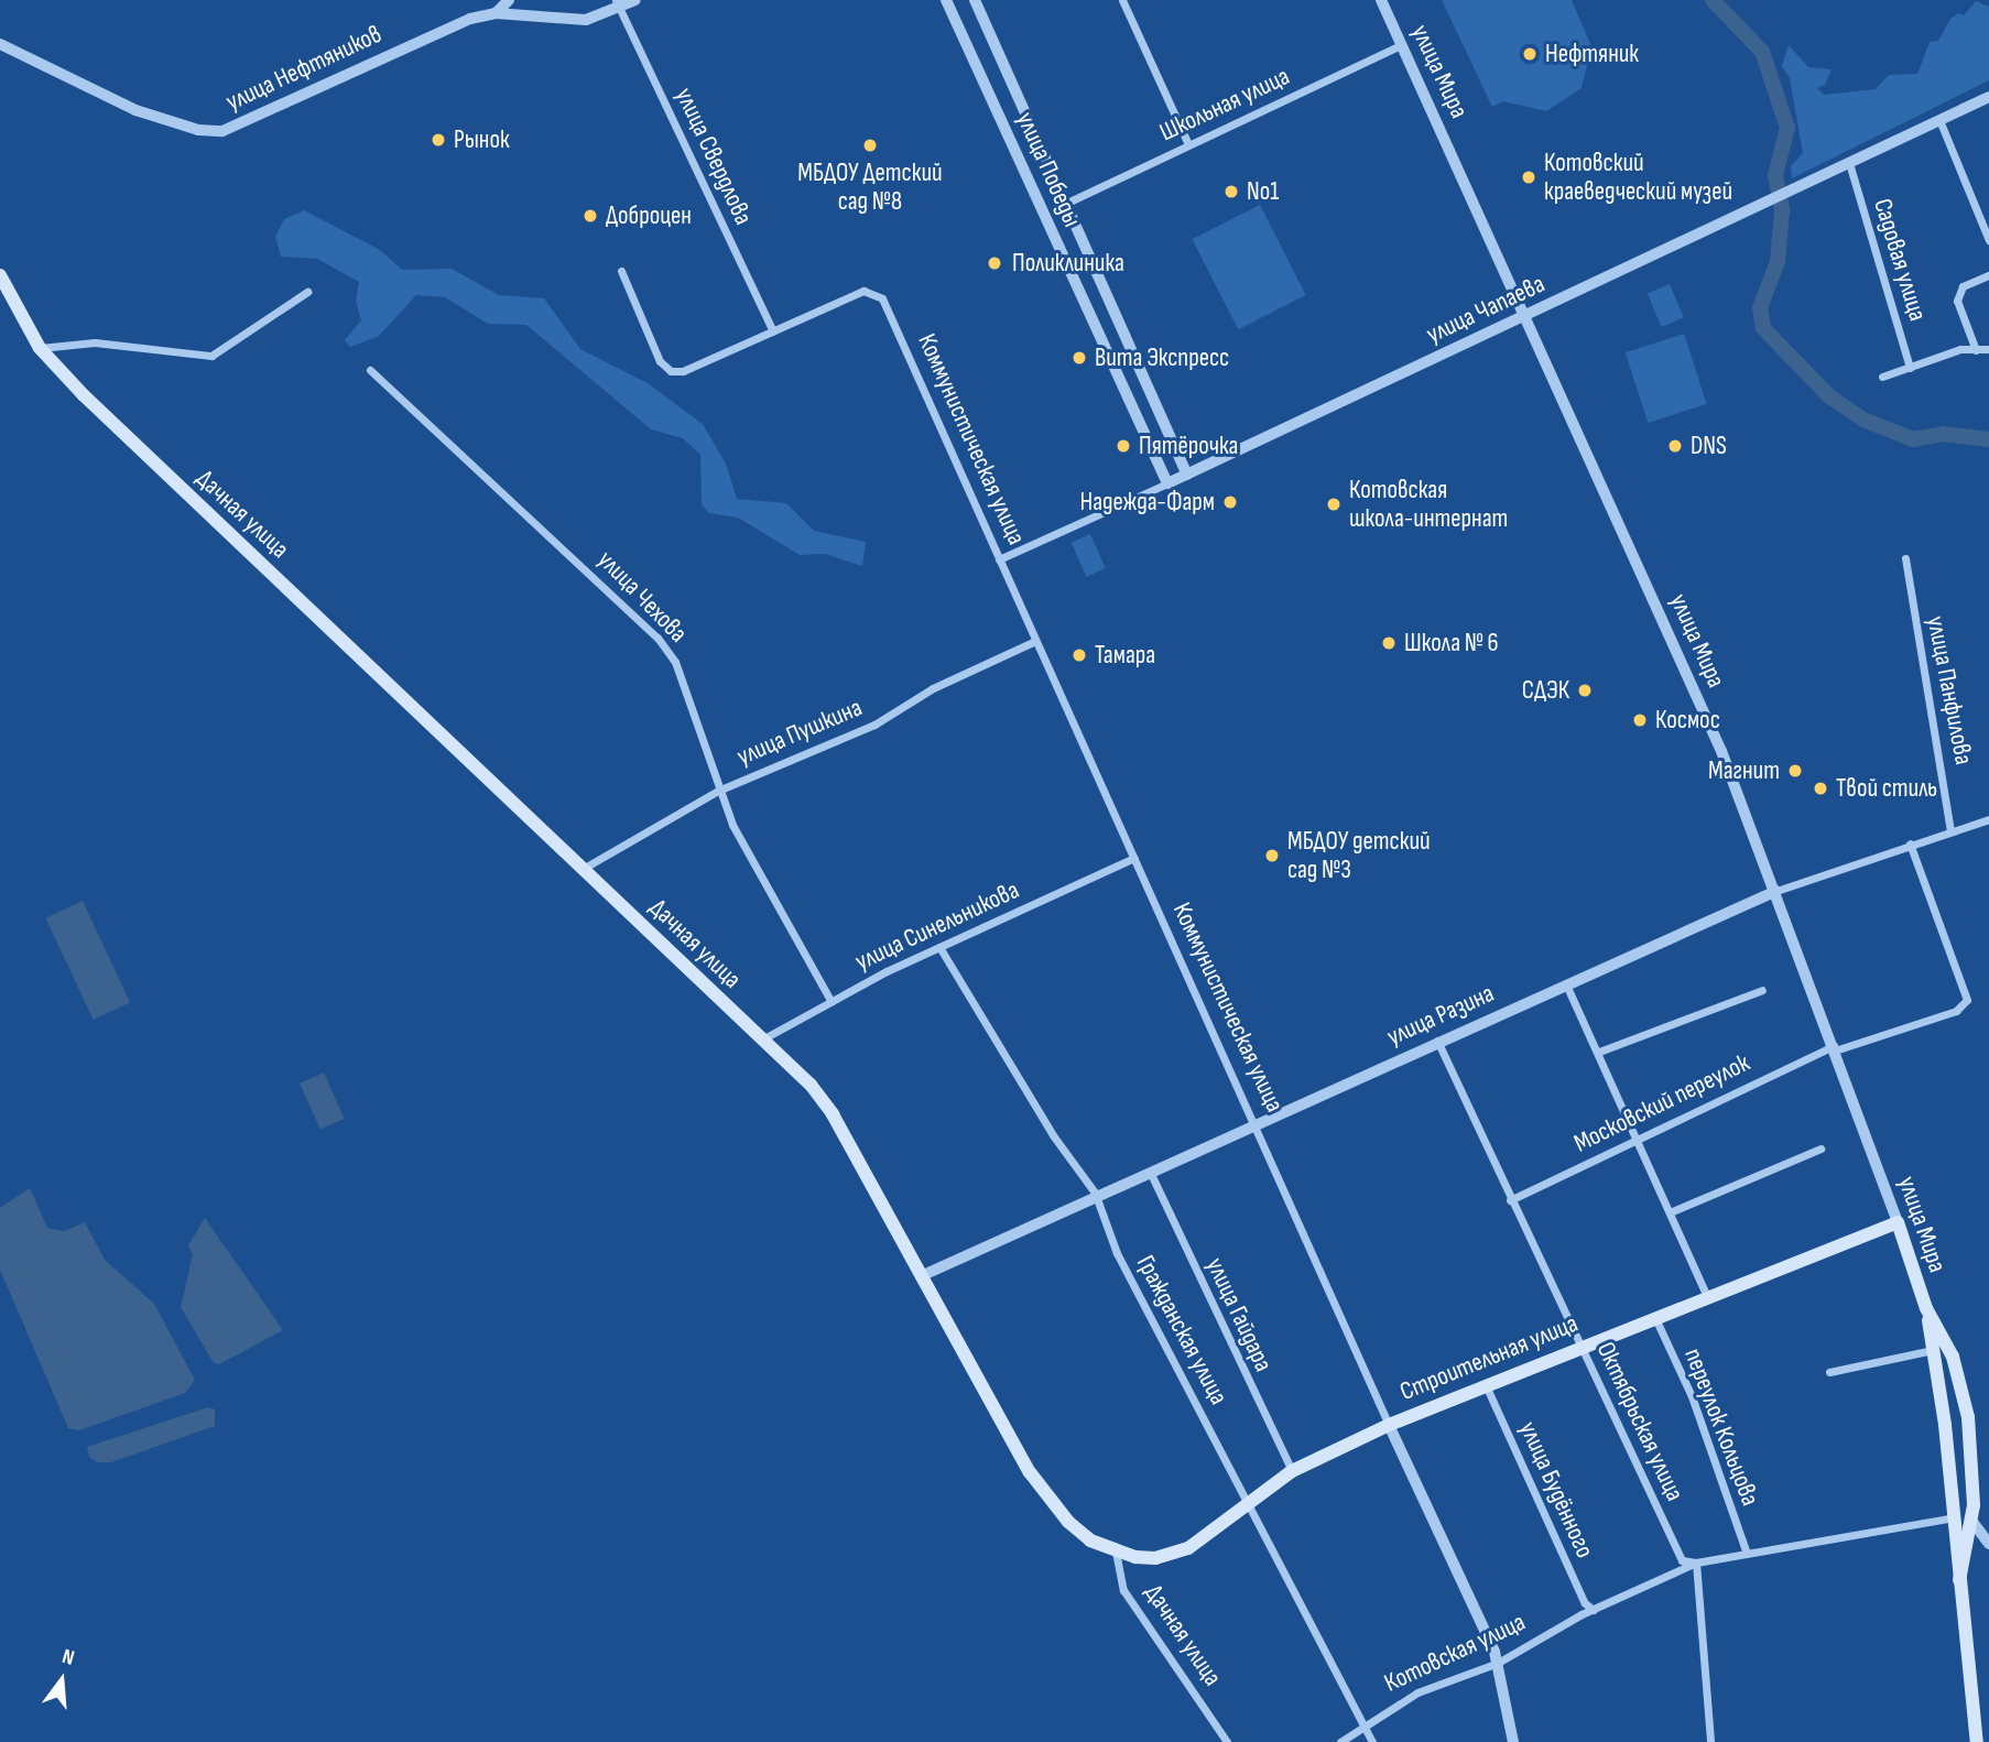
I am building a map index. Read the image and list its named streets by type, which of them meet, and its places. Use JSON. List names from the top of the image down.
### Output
{
  "streets": {
    "main road": ["улица Мира", "Дачная улица", "Строительная улица"],
    "street": [
      "улица Нефтяников",
      "Школьная улица",
      "улица Свердлова",
      "улица Победы",
      "Садовая улица",
      "улица Чапаева",
      "Коммунистическая улица",
      "улица Чехова",
      "улица Панфилова",
      "улица Пушкина",
      "улица Синельникова",
      "улица Разина",
      "Московский переулок",
      "улица Гайдара",
      "Гражданская улица",
      "Октябрьская улица",
      "переулок Кольцова",
      "улица Будённого",
      "Котовская улица"
    ]
  },
  "crossings": [
    ["улица Нефтяников", "улица Свердлова"],
    ["улица Мира", "Школьная улица"],
    ["улица Мира", "улица Чапаева"],
    ["улица Мира", "улица Разина"],
    ["улица Мира", "Московский переулок"],
    ["улица Мира", "Строительная улица"],
    ["Школьная улица", "улица Победы"],
    ["улица Свердлова", "Коммунистическая улица"],
    ["улица Победы", "улица Чапаева"],
    ["Садовая улица", "улица Чапаева"],
    ["улица Чапаева", "Коммунистическая улица"],
    ["Коммунистическая улица", "улица Пушкина"],
    ["Коммунистическая улица", "улица Синельникова"],
    ["Коммунистическая улица", "улица Разина"],
    ["Коммунистическая улица", "Строительная улица"],
    ["Коммунистическая улица", "Котовская улица"],
    ["Дачная улица", "улица Пушкина"],
    ["Дачная улица", "улица Синельникова"],
    ["Дачная улица", "улица Разина"],
    ["Дачная улица", "Строительная улица"],
    ["улица Чехова", "улица Пушкина"],
    ["улица Чехова", "улица Синельникова"],
    ["улица Панфилова", "улица Разина"],
    ["улица Синельникова", "Гражданская улица"],
    ["улица Разина", "Московский переулок"],
    ["улица Разина", "улица Гайдара"],
    ["улица Разина", "Гражданская улица"],
    ["улица Разина", "Октябрьская улица"],
    ["Московский переулок", "Октябрьская улица"],
    ["улица Гайдара", "Строительная улица"],
    ["Гражданская улица", "Строительная улица"],
    ["Гражданская улица", "Котовская улица"],
    ["Строительная улица", "Октябрьская улица"],
    ["Строительная улица", "переулок Кольцова"],
    ["Строительная улица", "улица Будённого"],
    ["Октябрьская улица", "Котовская улица"],
    ["улица Будённого", "Котовская улица"]
  ],
  "places": [
    "Нефтяник",
    "Рынок",
    "МБДОУ Детский сад №8",
    "Котовский краеведческий музей",
    "No1",
    "Доброцен",
    "Поликлиника",
    "Вита Экспресс",
    "Пятёрочка",
    "DNS",
    "Надежда-Фарм",
    "Котовская школа-интернат",
    "Школа № 6",
    "Тамара",
    "СДЭК",
    "Космос",
    "Магнит",
    "Твой стиль",
    "МБДОУ детский сад №3"
  ],
  "north": "top"
}
